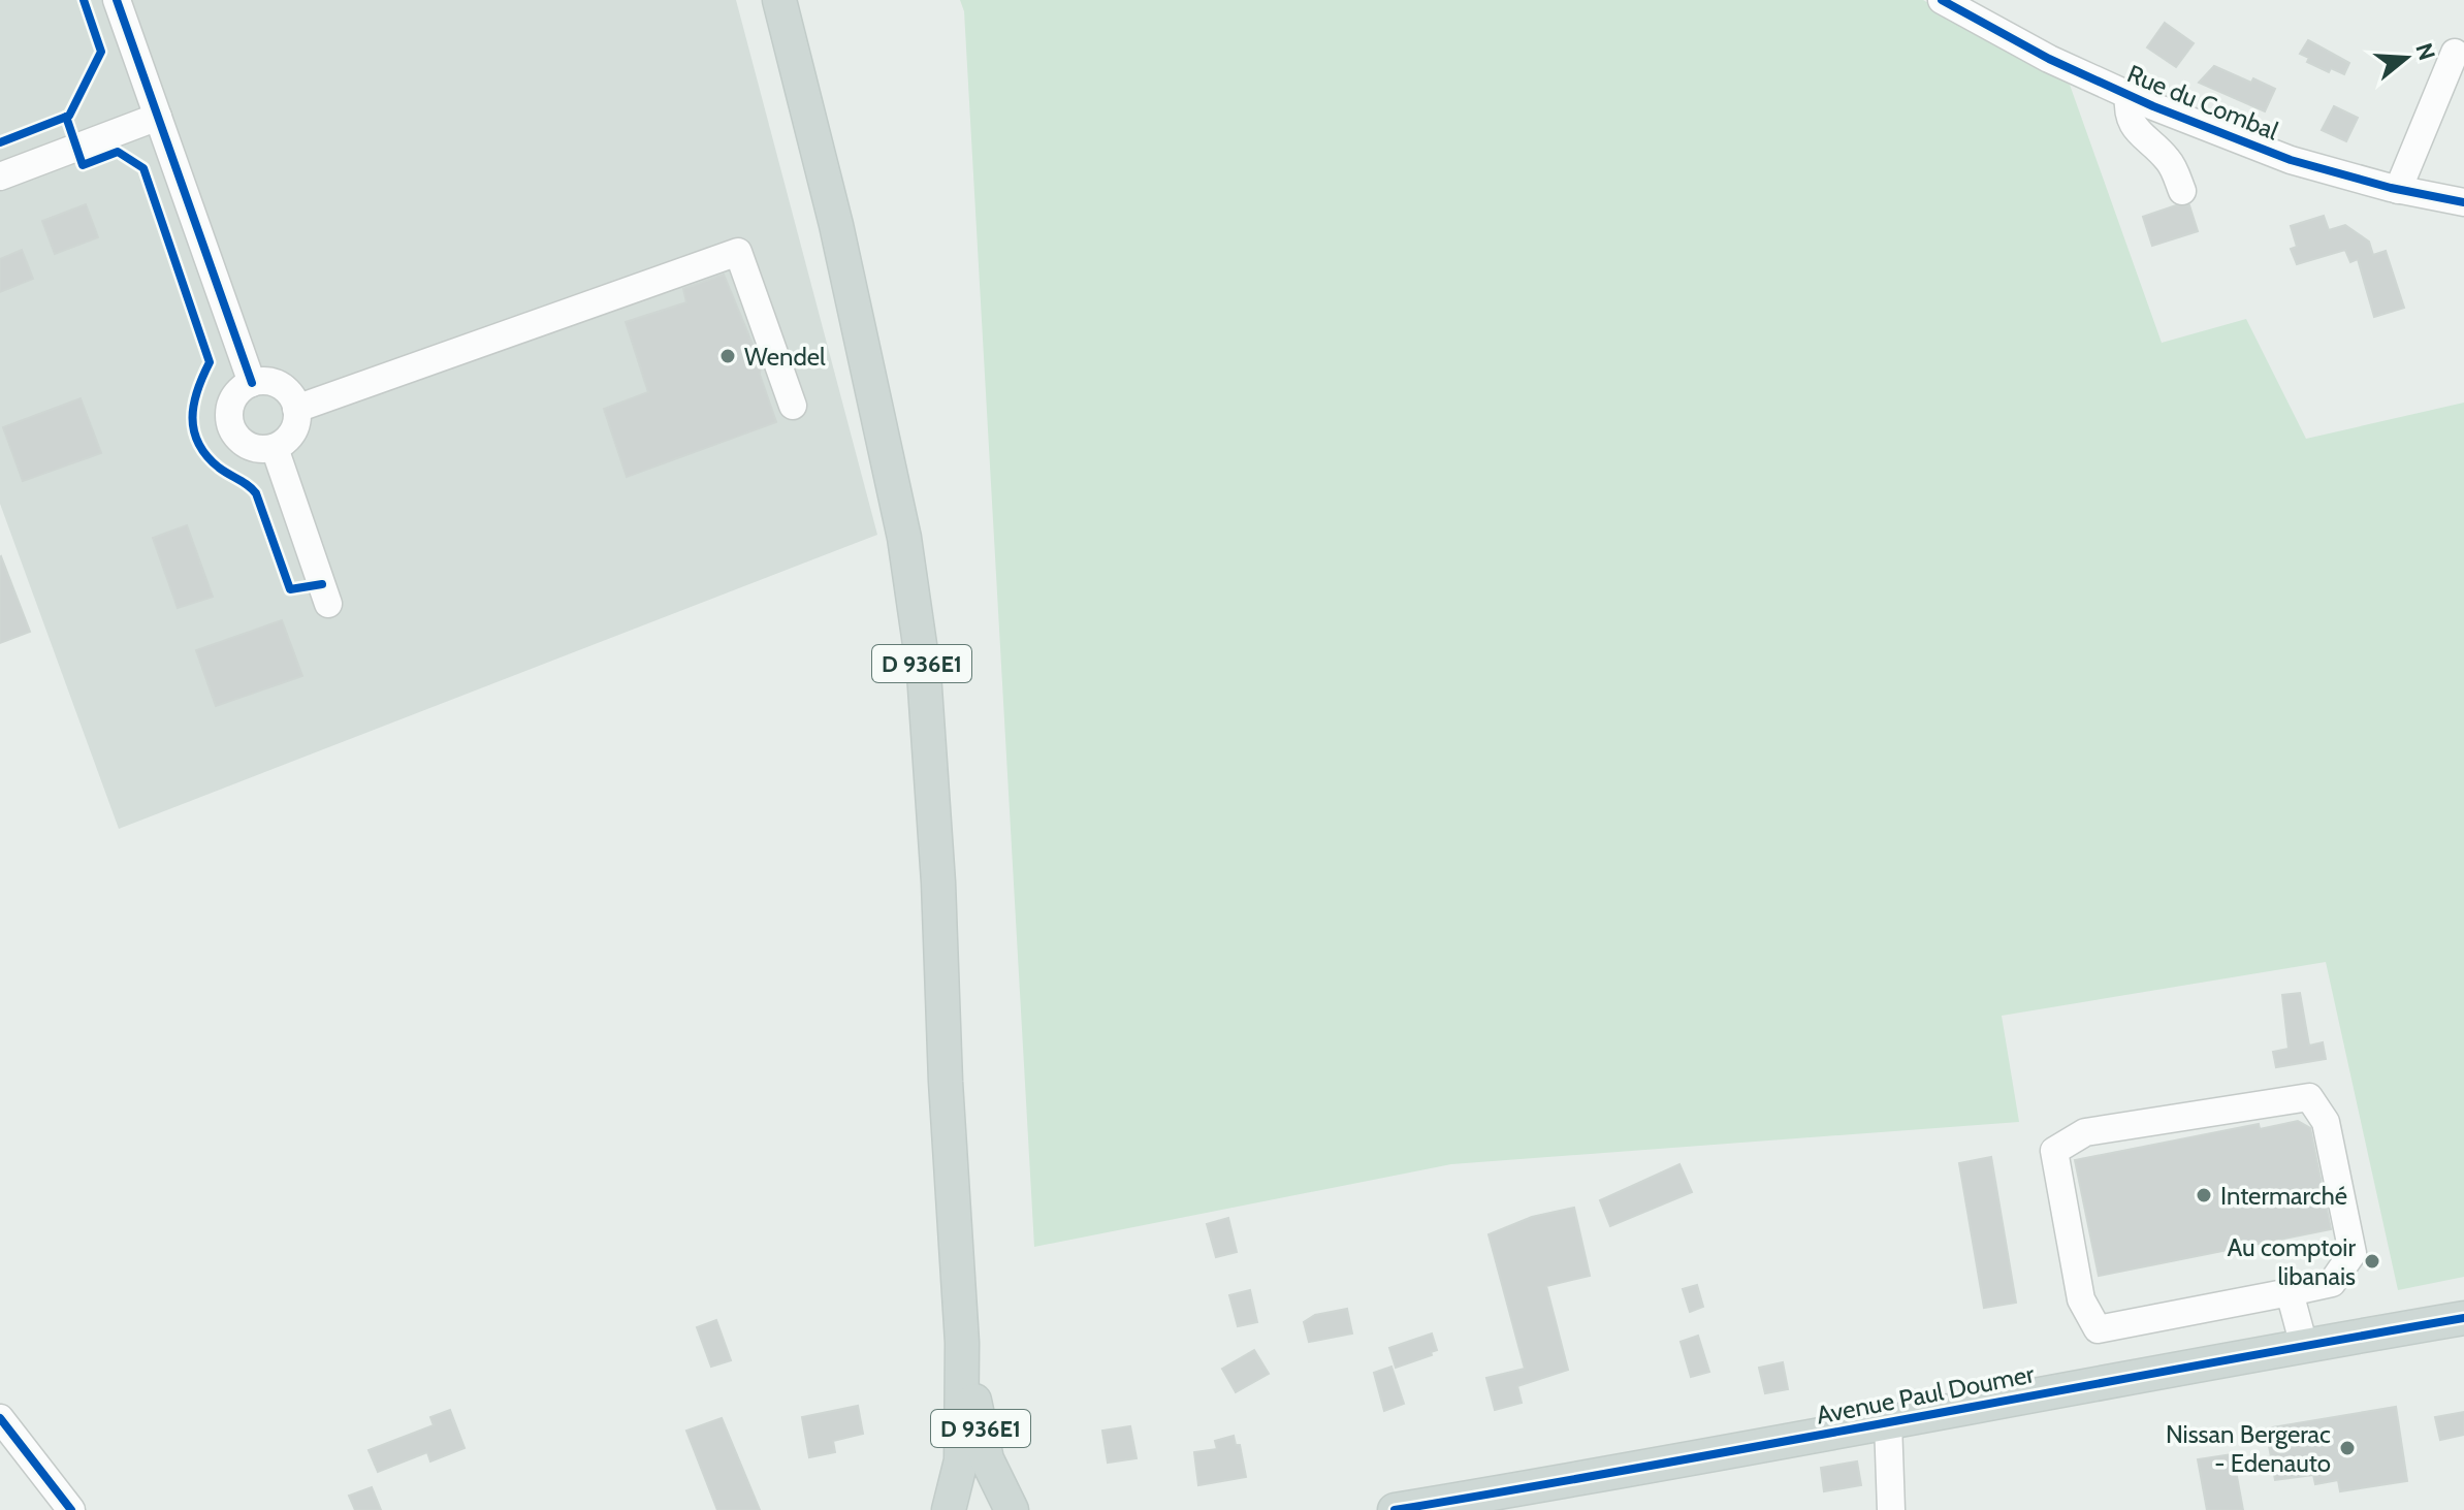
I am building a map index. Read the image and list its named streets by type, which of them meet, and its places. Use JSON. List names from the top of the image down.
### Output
{
  "streets": {
    "main road": ["D 936E1", "Avenue Paul Doumer"],
    "street": ["Rue du Combal"]
  },
  "places": [
    "Wendel",
    "Intermarché",
    "Au comptoir libanais",
    "Nissan Bergerac - Edenauto"
  ],
  "north": "right"
}
